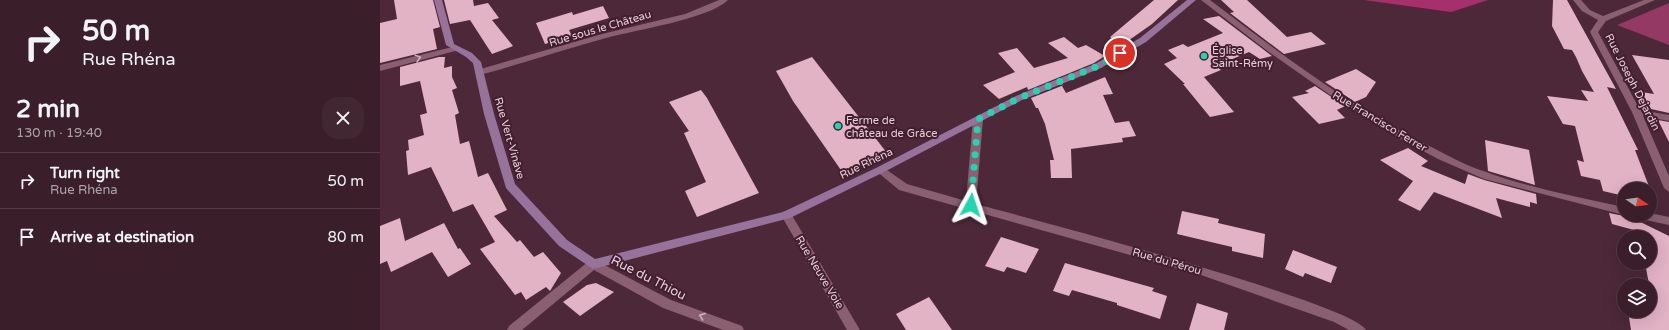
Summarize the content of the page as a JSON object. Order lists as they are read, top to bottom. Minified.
{"streets":{"street":["Rue sous le Château","Rue Joseph Dejardin","Rue Francisco Ferrer","Rue Vert-Vinâve","Rue Rhéna","Rue du Pérou","Rue Neuve Voie","Rue du Thiou"]},"crossings":[["Rue sous le Château","Rue Vert-Vinâve"],["Rue Vert-Vinâve","Rue Rhéna"],["Rue Vert-Vinâve","Rue du Thiou"],["Rue Rhéna","Rue du Pérou"],["Rue Rhéna","Rue Neuve Voie"],["Rue Rhéna","Rue du Thiou"]],"one_way":["Rue du Thiou"],"places":["Église Saint-Rémy","Ferme de château de Grâce"],"north":"right","page":{"turn":["50 m","Rue Rhéna"],"heading":["2 min","130 m · 19:40"],"list":[{"name":"Turn right","note":"Rue Rhéna","value":"50 m"},{"name":"Arrive at destination","value":"80 m"}]}}
